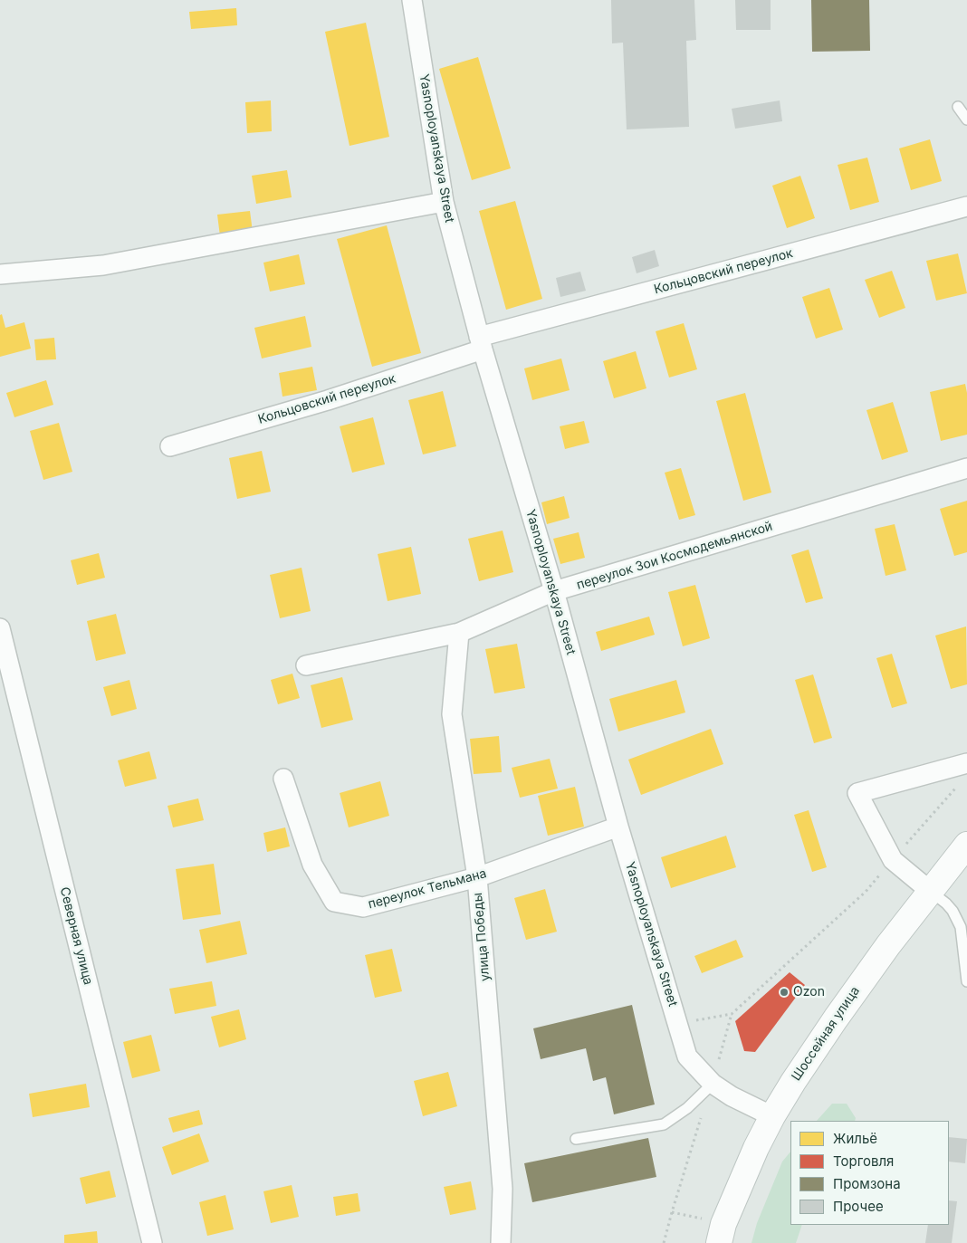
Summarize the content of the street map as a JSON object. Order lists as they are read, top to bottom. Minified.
{"streets":{"main road":["Шоссейная улица"],"street":["Yasnoployanskaya Street","Кольцовский переулок","переулок Зои Космодемьянской","переулок Тельмана","Северная улица","улица Победы"]},"crossings":[["Yasnoployanskaya Street","Кольцовский переулок"],["Yasnoployanskaya Street","переулок Зои Космодемьянской"],["Yasnoployanskaya Street","переулок Тельмана"],["Yasnoployanskaya Street","Шоссейная улица"],["переулок Зои Космодемьянской","улица Победы"],["переулок Тельмана","улица Победы"]],"places":["Ozon"],"legend":["Жильё","Торговля","Промзона","Прочее"]}
